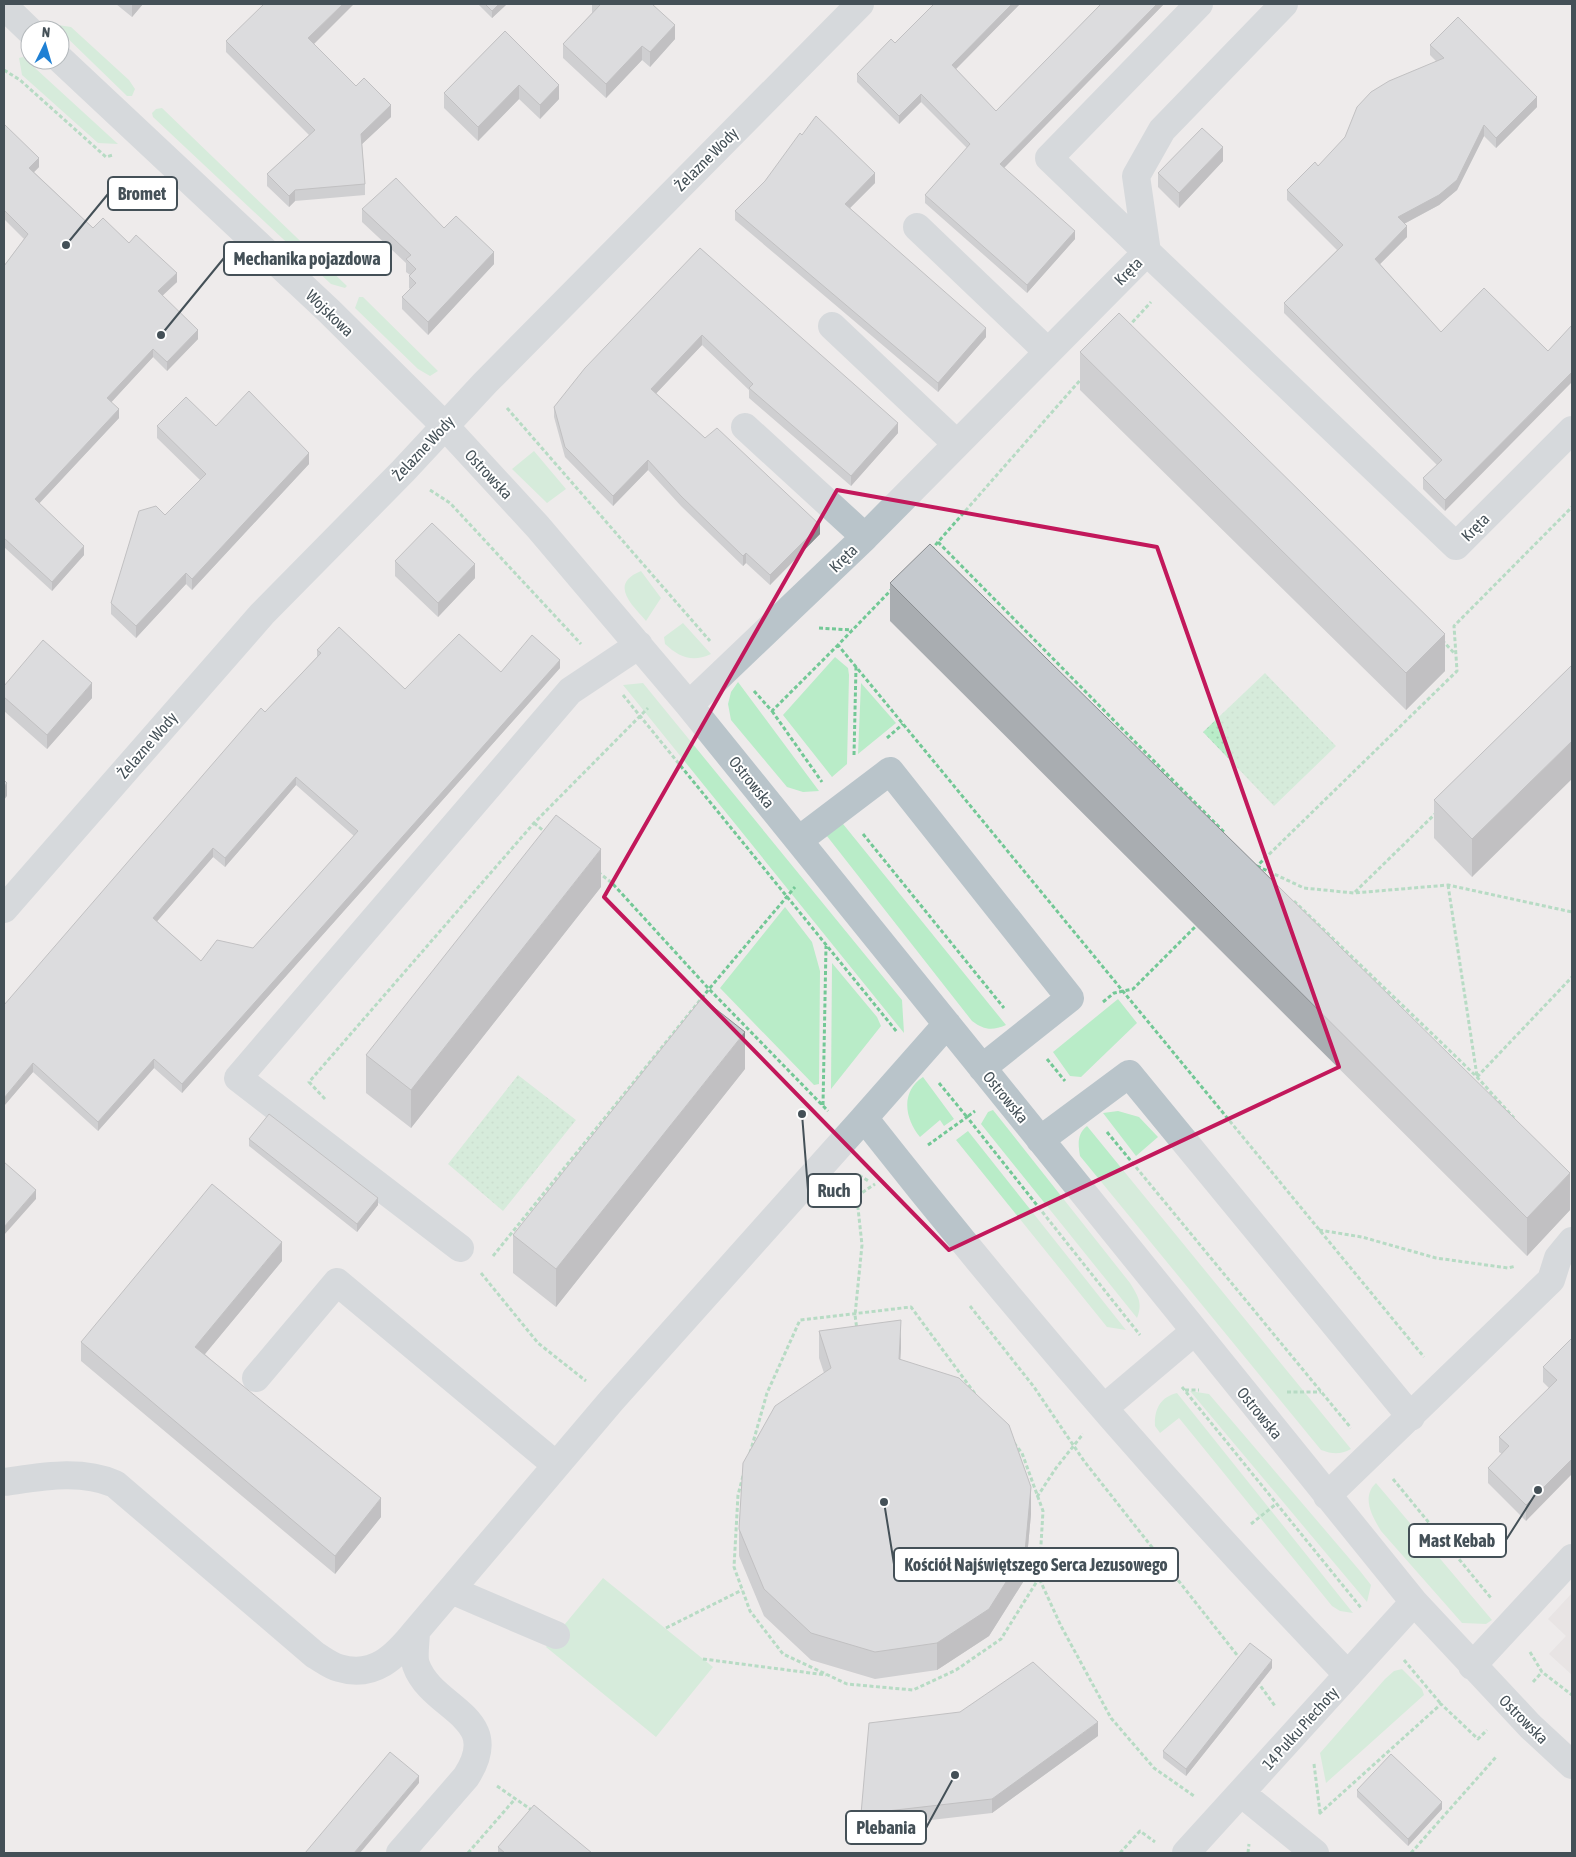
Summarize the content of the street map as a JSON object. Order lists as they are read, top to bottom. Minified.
{"streets":{"street":["Żelazne Wody","Kręta","Wojskowa","Ostrowska","14 Pułku Piechoty"]},"crossings":[["Żelazne Wody","Wojskowa"],["Żelazne Wody","Ostrowska"],["Kręta","Ostrowska"],["Wojskowa","Ostrowska"],["Ostrowska","14 Pułku Piechoty"]],"places":["Bromet","Mechanika pojazdowa","Ruch","Mast Kebab","Kościół Najświętszego Serca Jezusowego","Plebania"],"north":"top"}
